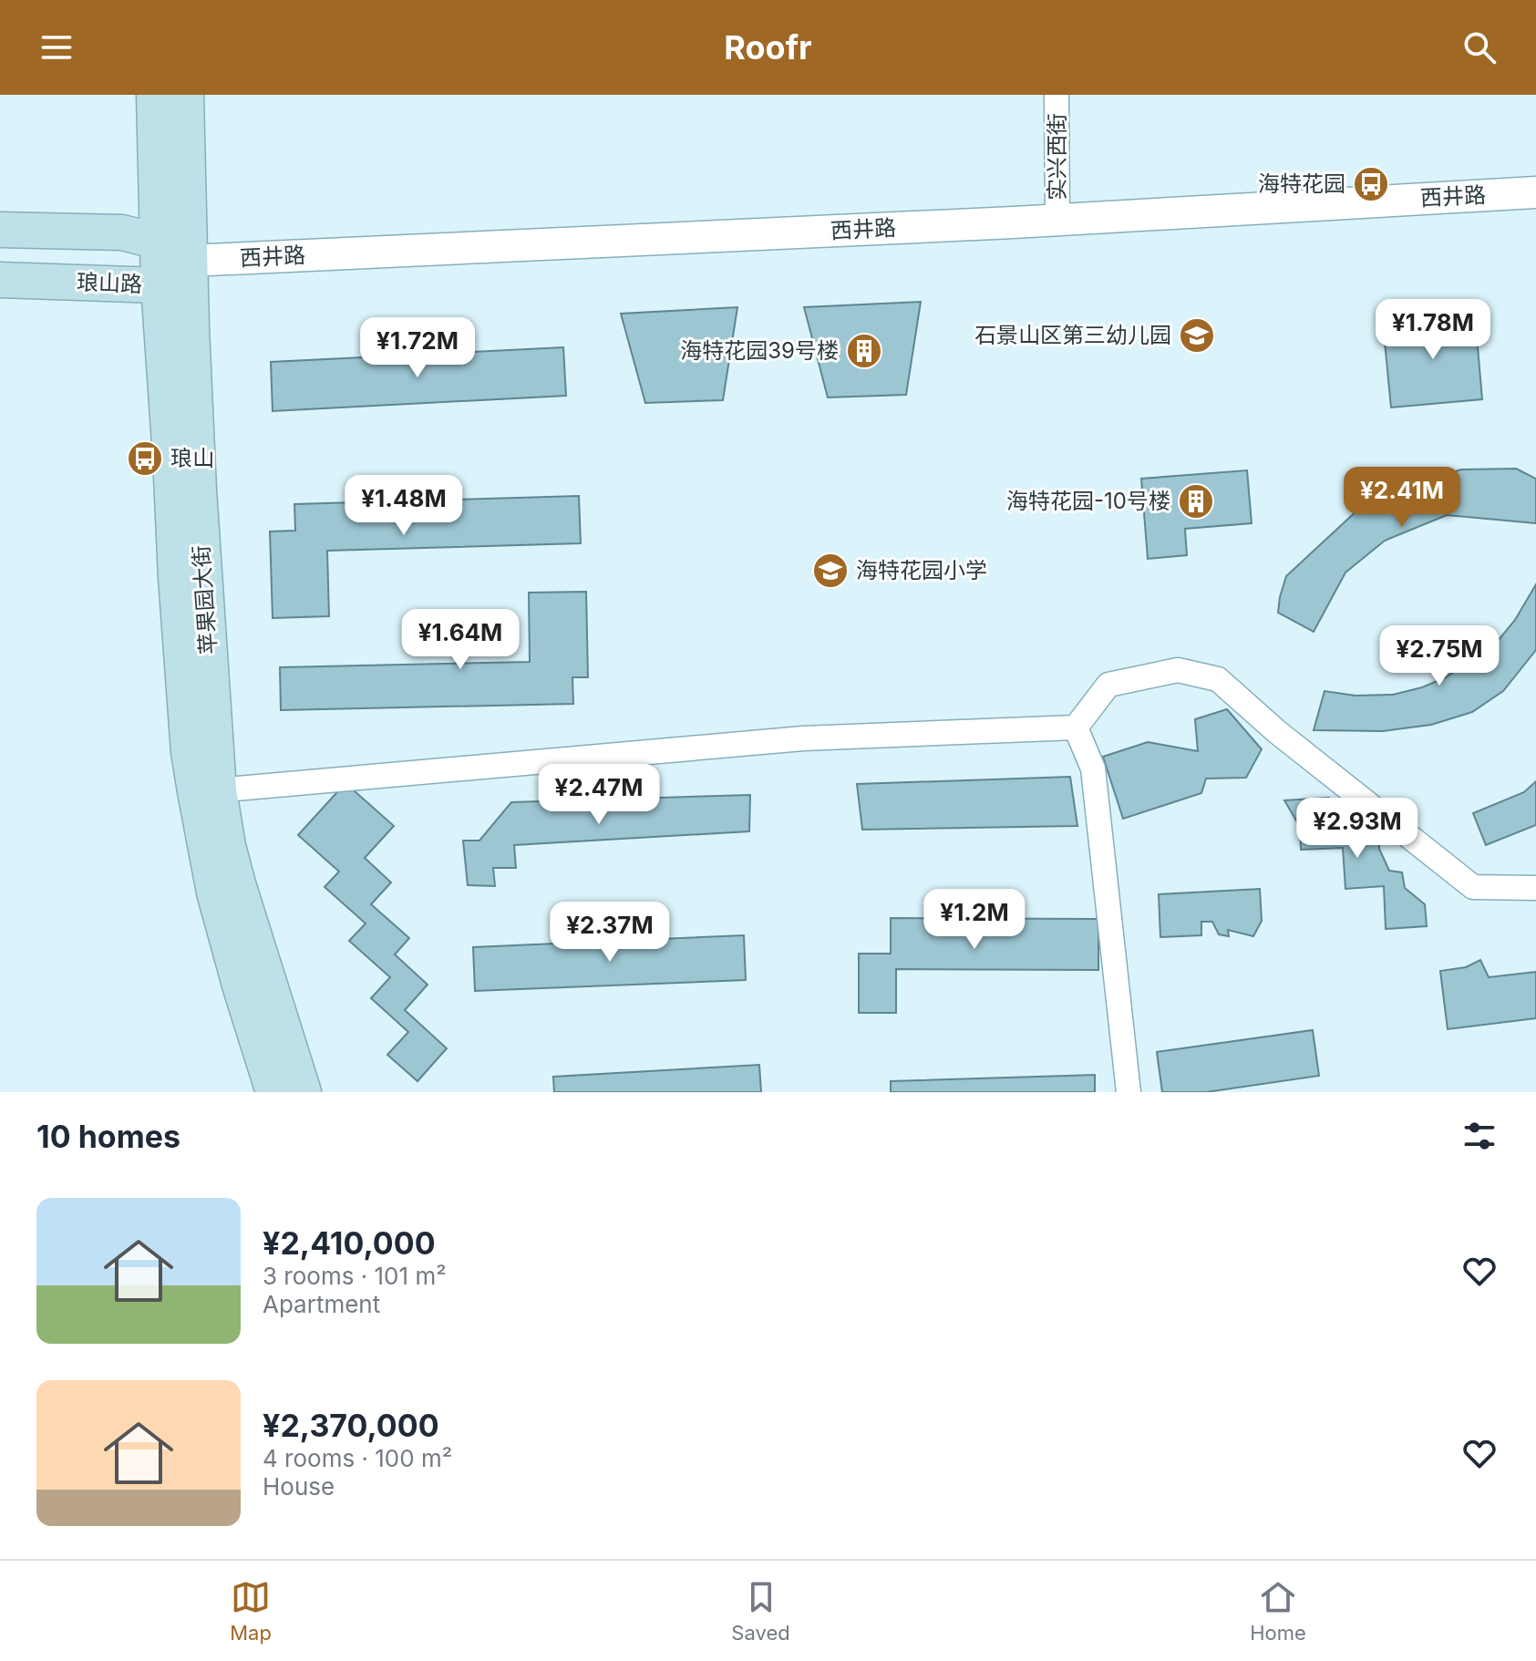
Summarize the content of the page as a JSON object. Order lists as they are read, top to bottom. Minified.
{"streets":{"main road":["琅山路","苹果园大街"],"street":["实兴西街","西井路"]},"crossings":[["实兴西街","西井路"],["西井路","琅山路"],["西井路","苹果园大街"],["琅山路","苹果园大街"]],"places":{"bus stop":["海特花园","琅山"],"school or university":["石景山区第三幼儿园","海特花园小学"],"building":["海特花园39号楼","海特花园-10号楼"]},"page":{"header":"Roofr","price":["¥1.78M","¥1.72M","¥2.41M","¥1.48M","¥1.64M","¥2.75M","¥2.47M","¥2.93M","¥1.2M","¥2.37M"],"heading":"10 homes","list":[{"name":"¥2,410,000","note":"3 rooms · 101 m² · Apartment"},{"name":"¥2,370,000","note":"4 rooms · 100 m² · House"}],"tabs":["Map","Saved","Home"]}}
